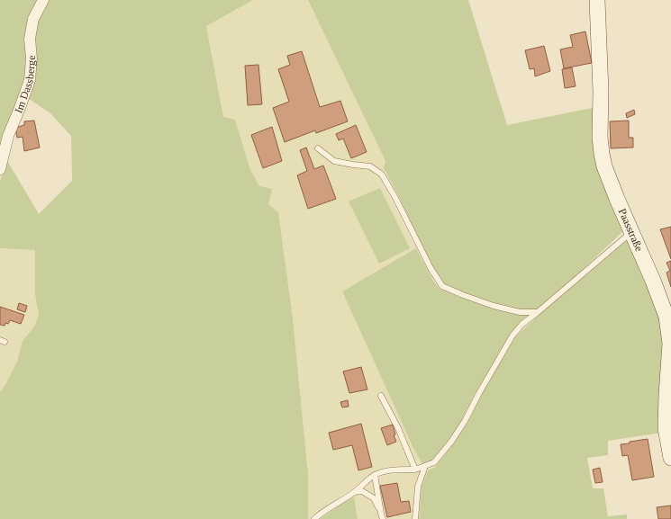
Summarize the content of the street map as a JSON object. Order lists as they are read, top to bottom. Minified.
{"streets":{"street":["Im Dassberge","Paasstraße"]}}
